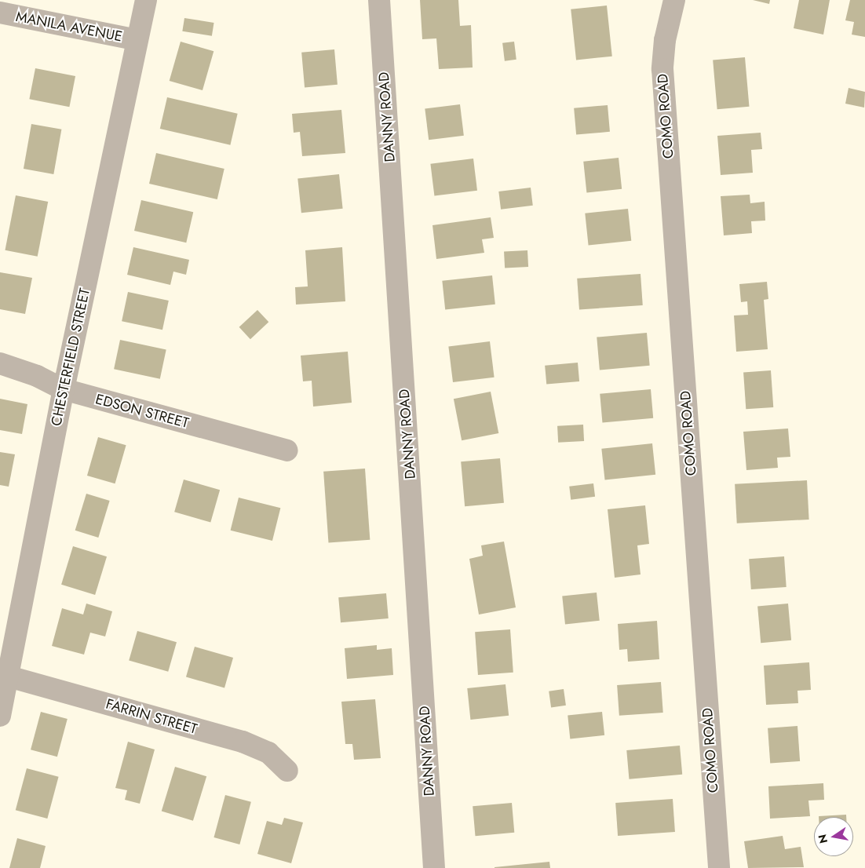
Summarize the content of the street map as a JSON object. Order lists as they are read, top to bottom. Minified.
{"streets":{"street":["MANILA AVENUE","COMO ROAD","DANNY ROAD","CHESTERFIELD STREET","EDSON STREET","FARRIN STREET"]},"crossings":[["MANILA AVENUE","CHESTERFIELD STREET"],["CHESTERFIELD STREET","EDSON STREET"],["CHESTERFIELD STREET","FARRIN STREET"]],"north":"left"}
